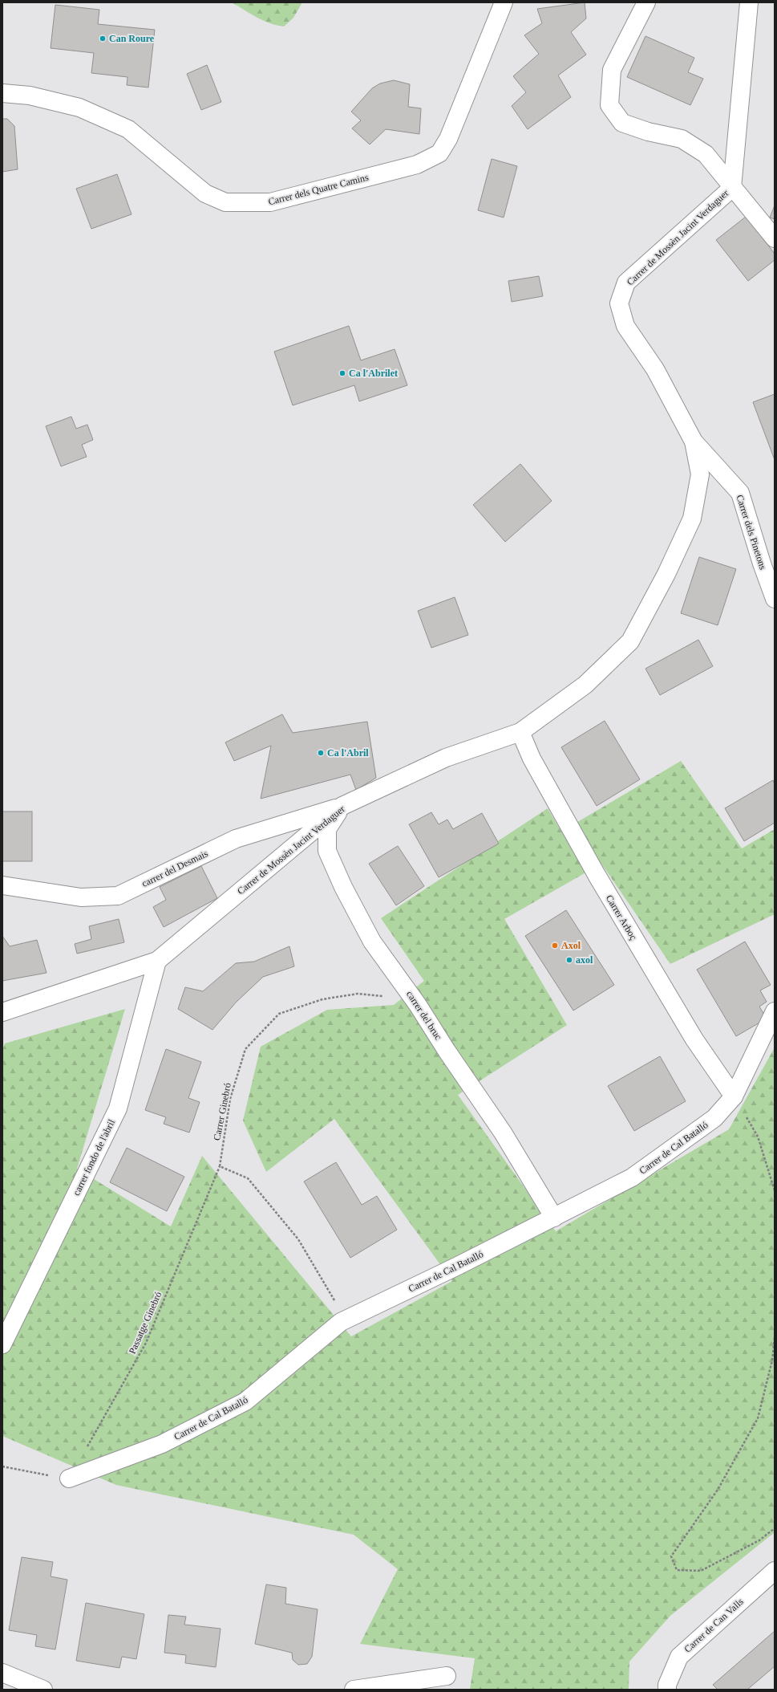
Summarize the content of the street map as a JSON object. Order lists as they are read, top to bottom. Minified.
{"streets":{"street":["Carrer dels Quatre Camins","Carrer de Mossèn Jacint Verdaguer","Carrer dels Pinetons","carrer del Desmais","Carrer Arboç","carrer del bruc","Carrer de Cal Batalló","carrer fondo de l'abril","Carrer de Can Valls"],"path":["Carrer Ginebró","Passatge Ginebró"]},"crossings":[["Carrer de Mossèn Jacint Verdaguer","Carrer dels Pinetons"],["Carrer de Mossèn Jacint Verdaguer","carrer del Desmais"],["Carrer de Mossèn Jacint Verdaguer","Carrer Arboç"],["Carrer de Mossèn Jacint Verdaguer","carrer del bruc"],["Carrer de Mossèn Jacint Verdaguer","carrer fondo de l'abril"],["carrer del Desmais","carrer del bruc"],["Carrer Arboç","Carrer de Cal Batalló"],["carrer del bruc","Carrer Ginebró"],["carrer del bruc","Carrer de Cal Batalló"],["Carrer Ginebró","Passatge Ginebró"],["Carrer de Cal Batalló","Passatge Ginebró"]],"places":["Can Roure","Ca l'Abrilet","Ca l'Abril","Axol","axol"]}
